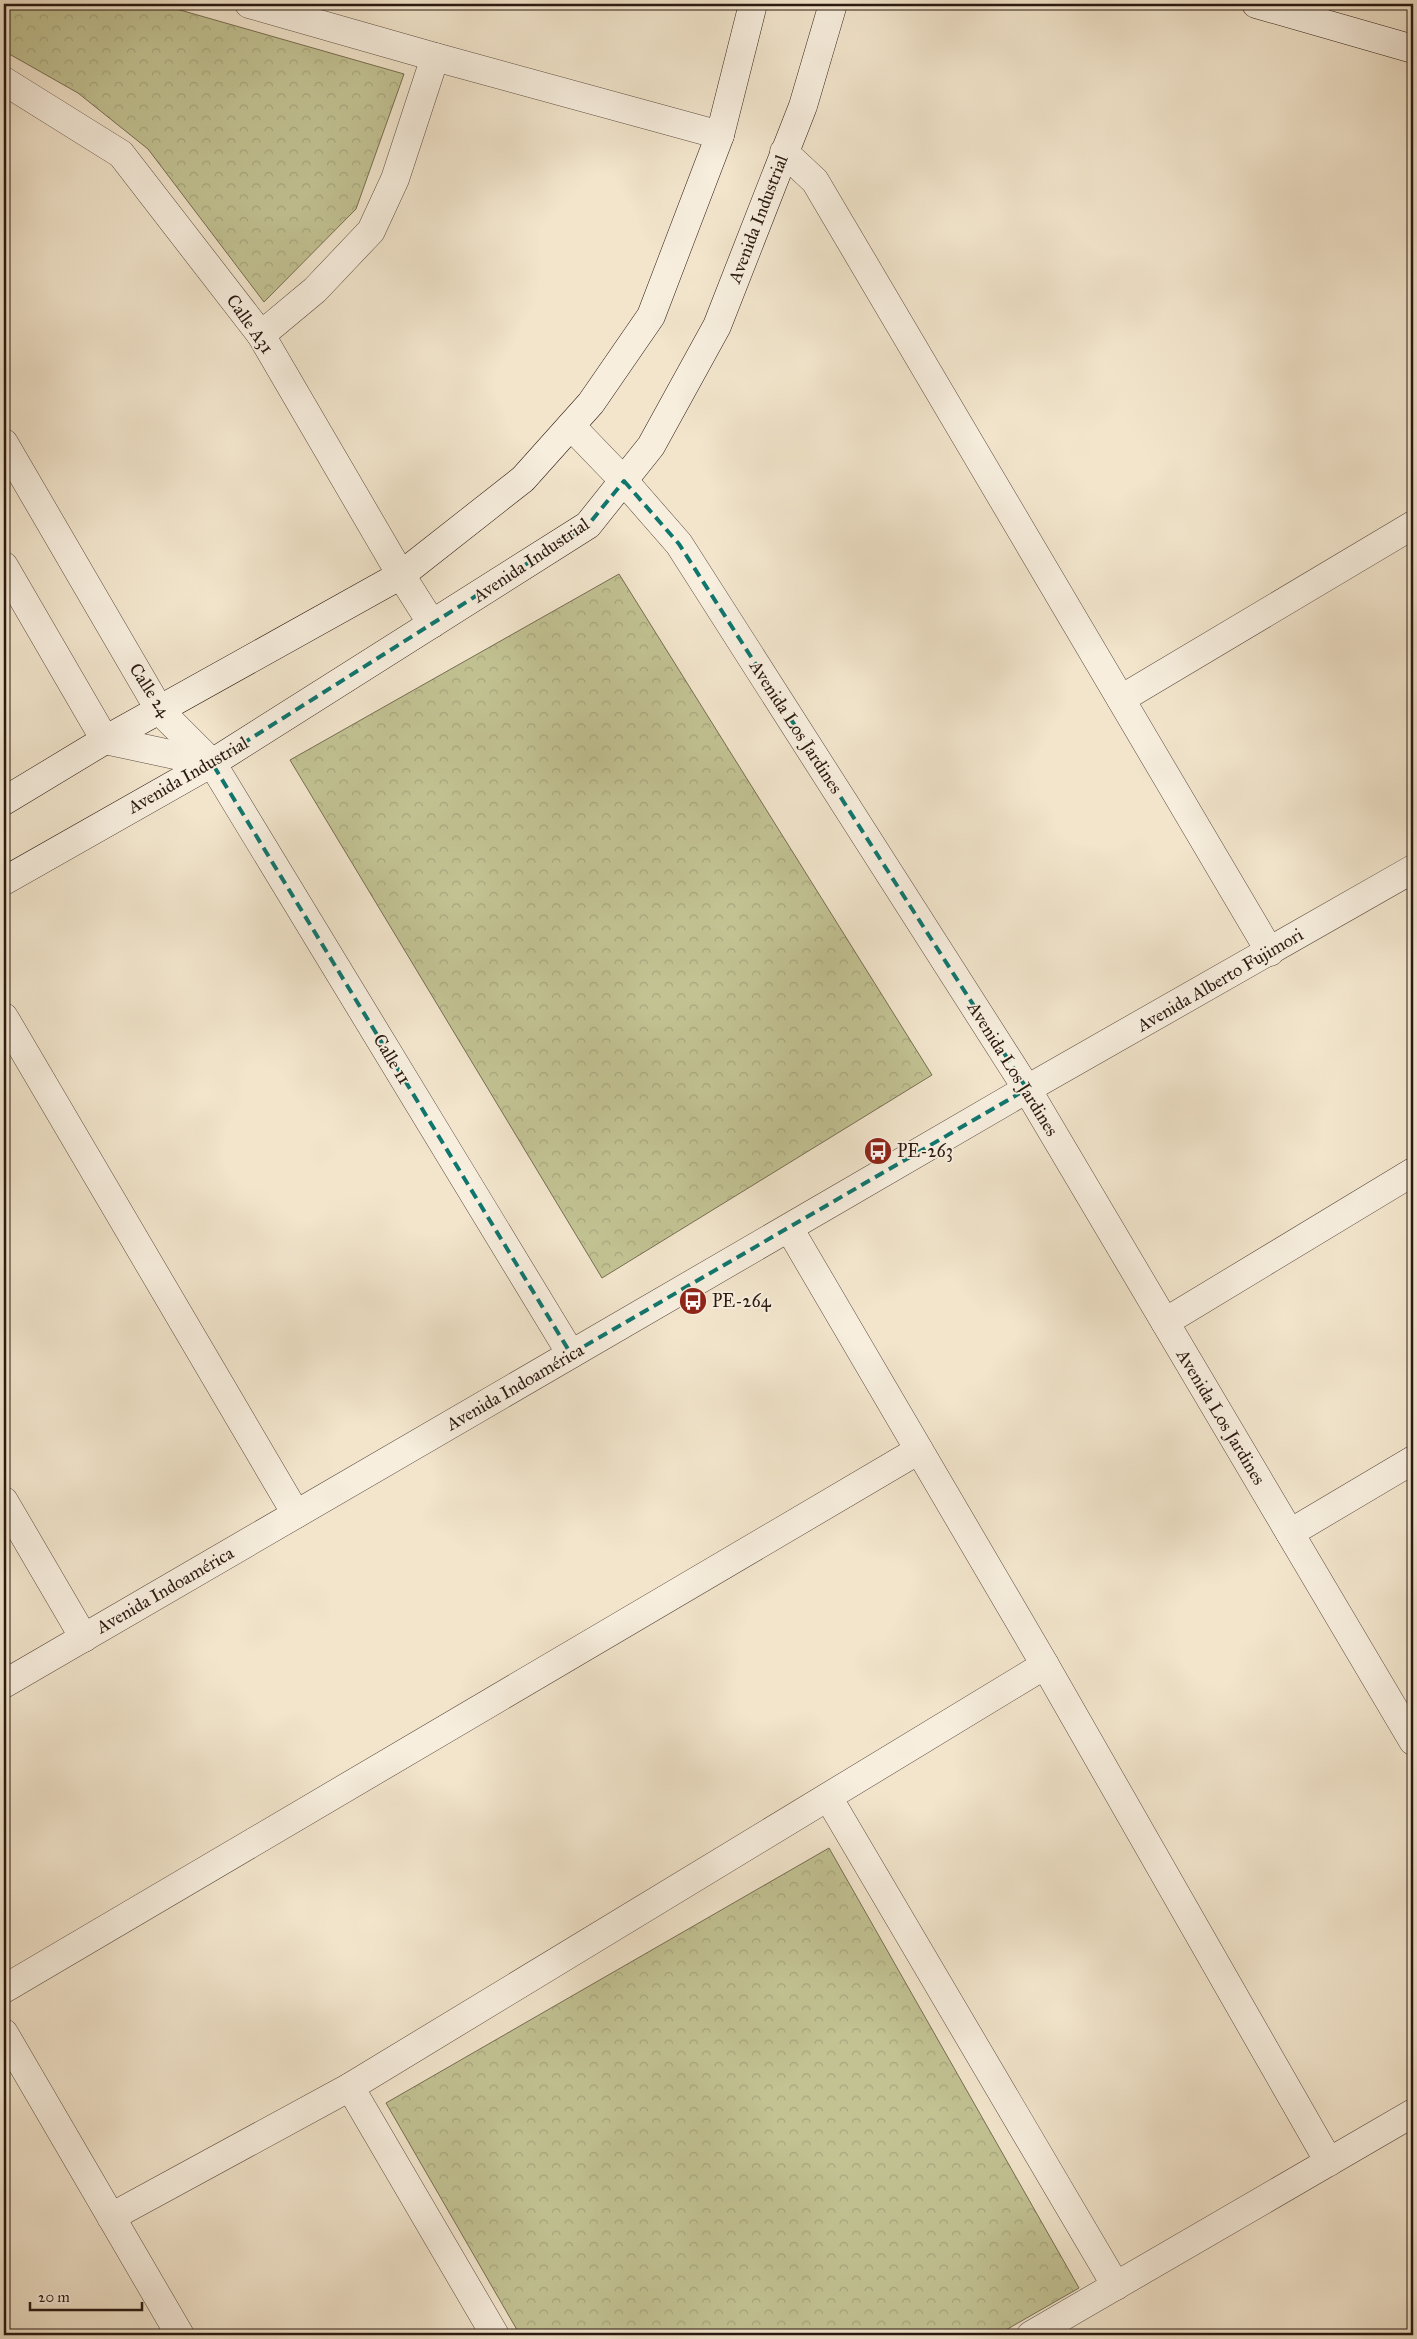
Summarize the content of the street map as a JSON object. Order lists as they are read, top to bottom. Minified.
{"streets":{"street":["Avenida Industrial","Calle A31","Calle 24","Avenida Los Jardines","Avenida Alberto Fujimori","Calle 11","Avenida Indoamérica"]},"crossings":[["Avenida Industrial","Calle A31"],["Avenida Industrial","Calle 24"],["Avenida Industrial","Avenida Los Jardines"],["Avenida Industrial","Calle 11"],["Calle 24","Calle 11"],["Avenida Los Jardines","Avenida Alberto Fujimori"],["Avenida Los Jardines","Avenida Indoamérica"],["Avenida Alberto Fujimori","Avenida Indoamérica"],["Calle 11","Avenida Indoamérica"]],"places":{"bus stop":["PE-263","PE-264"]},"scale_bar":"20 m"}
